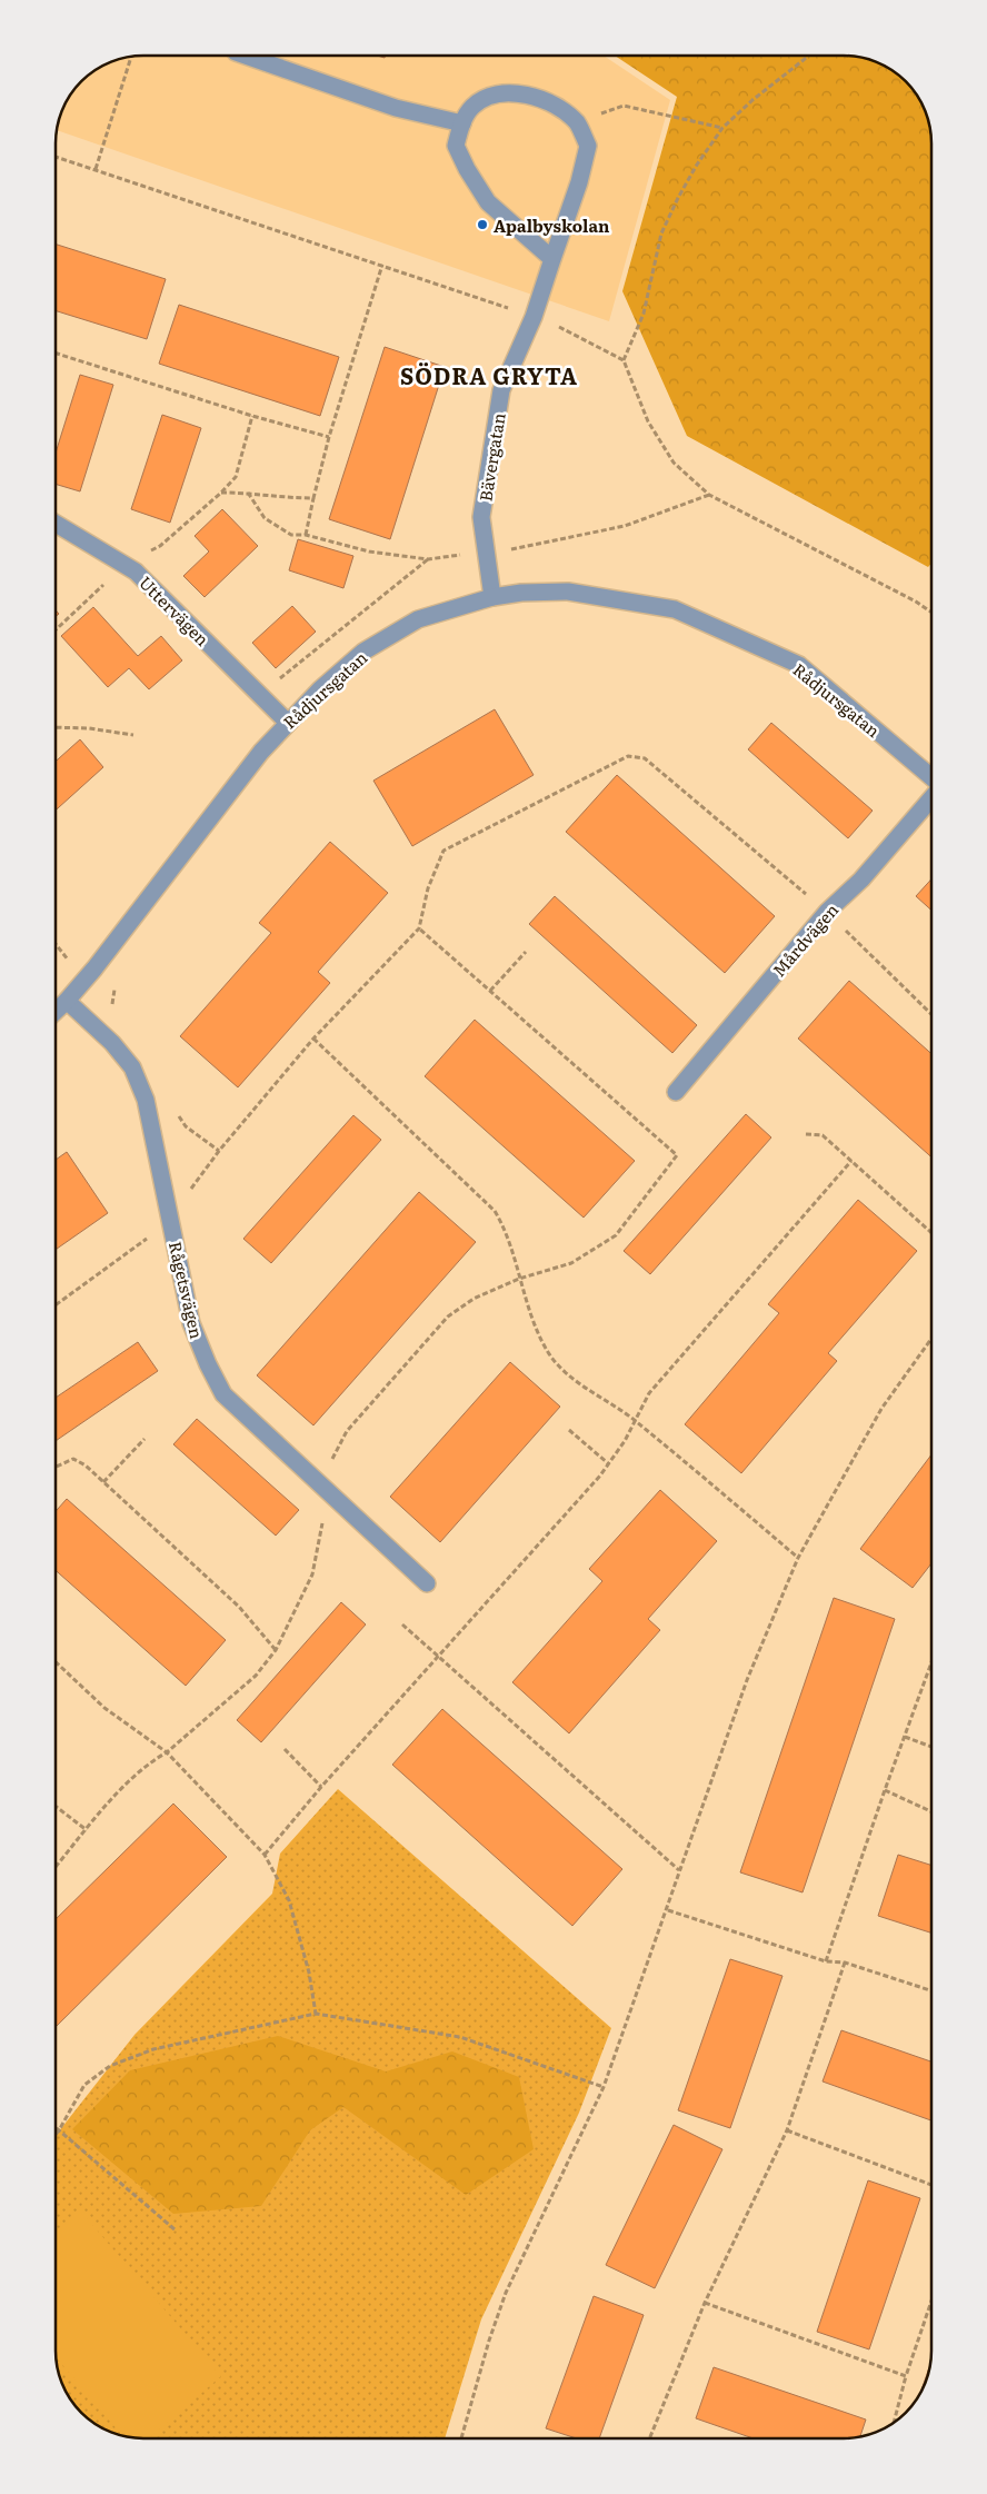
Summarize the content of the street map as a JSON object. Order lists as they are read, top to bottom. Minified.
{"streets":{"street":["Bävergatan","Uttervägen","Rådjursgatan","Mårdvägen","Rågetsvägen"]},"crossings":[["Bävergatan","Rådjursgatan"],["Uttervägen","Rådjursgatan"],["Rådjursgatan","Rågetsvägen"]],"districts":["SÖDRA GRYTA"],"places":["Apalbyskolan"]}
